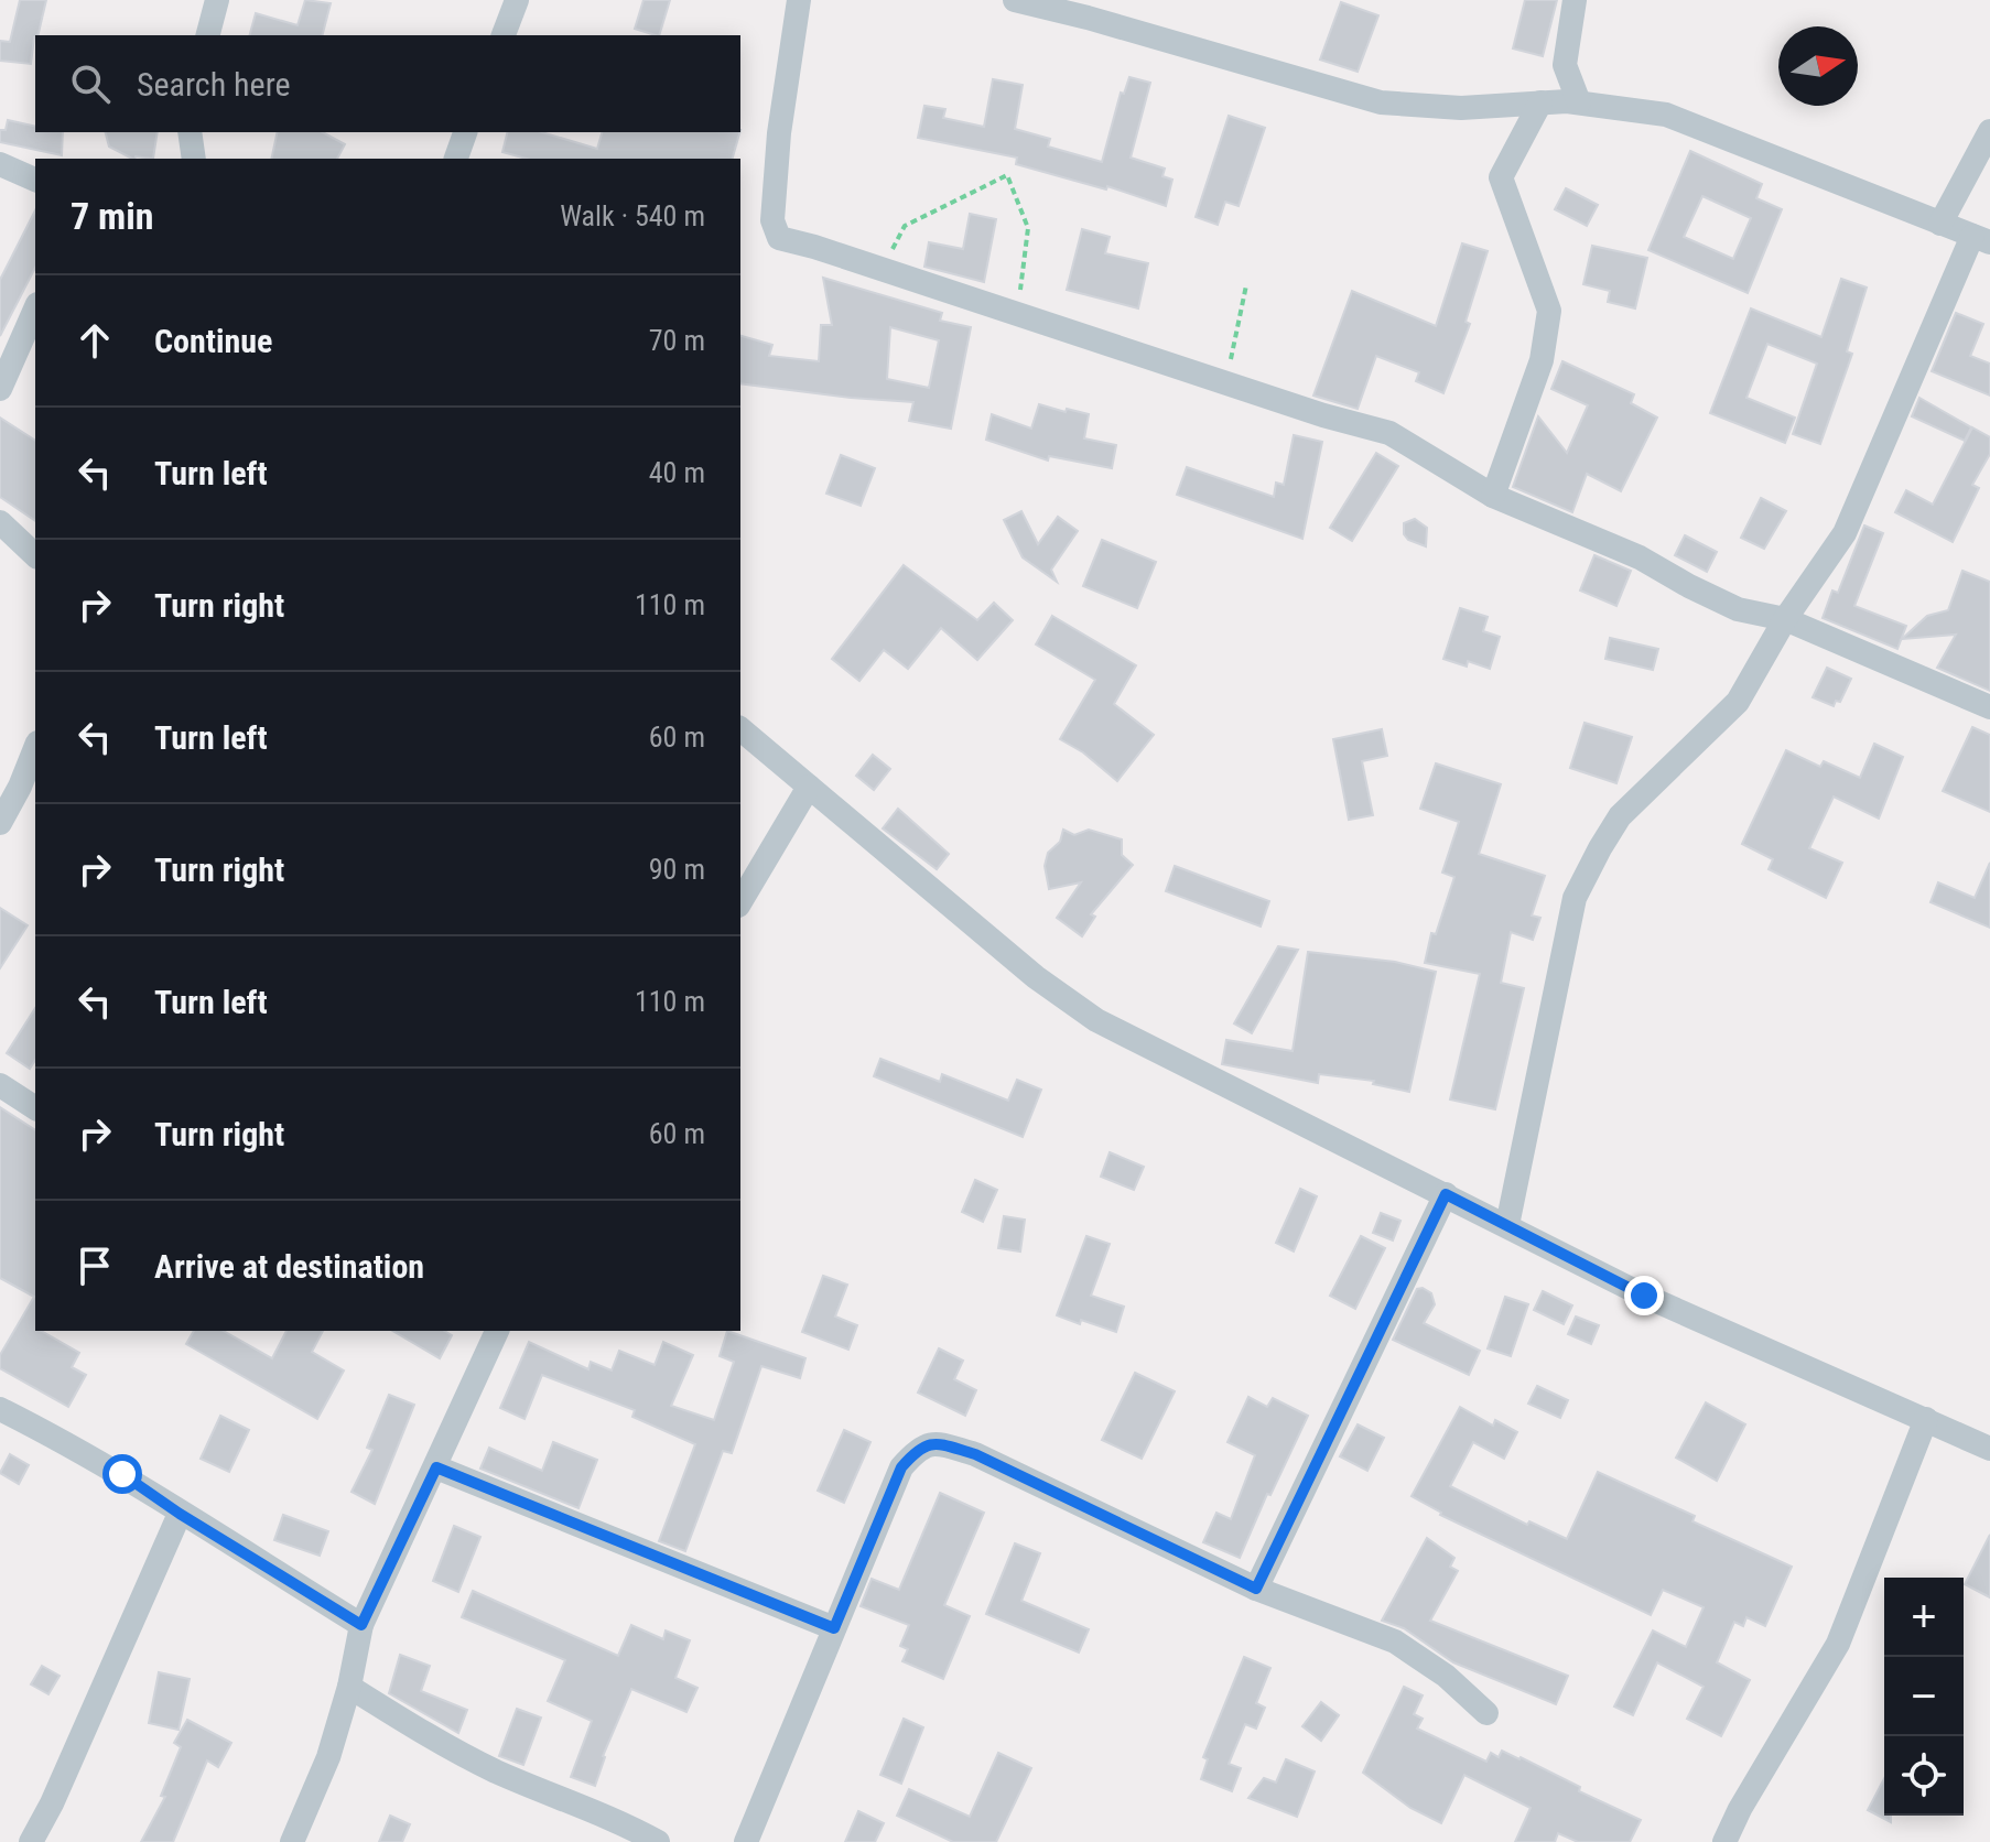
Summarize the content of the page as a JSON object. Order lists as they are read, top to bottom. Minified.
{"north":"right","page":{"search":"Search here","heading":["7 min","Walk · 540 m"],"list":[["Continue","70 m"],["Turn left","40 m"],["Turn right","110 m"],["Turn left","60 m"],["Turn right","90 m"],["Turn left","110 m"],["Turn right","60 m"],"Arrive at destination"],"map_buttons":["+","−"]}}
